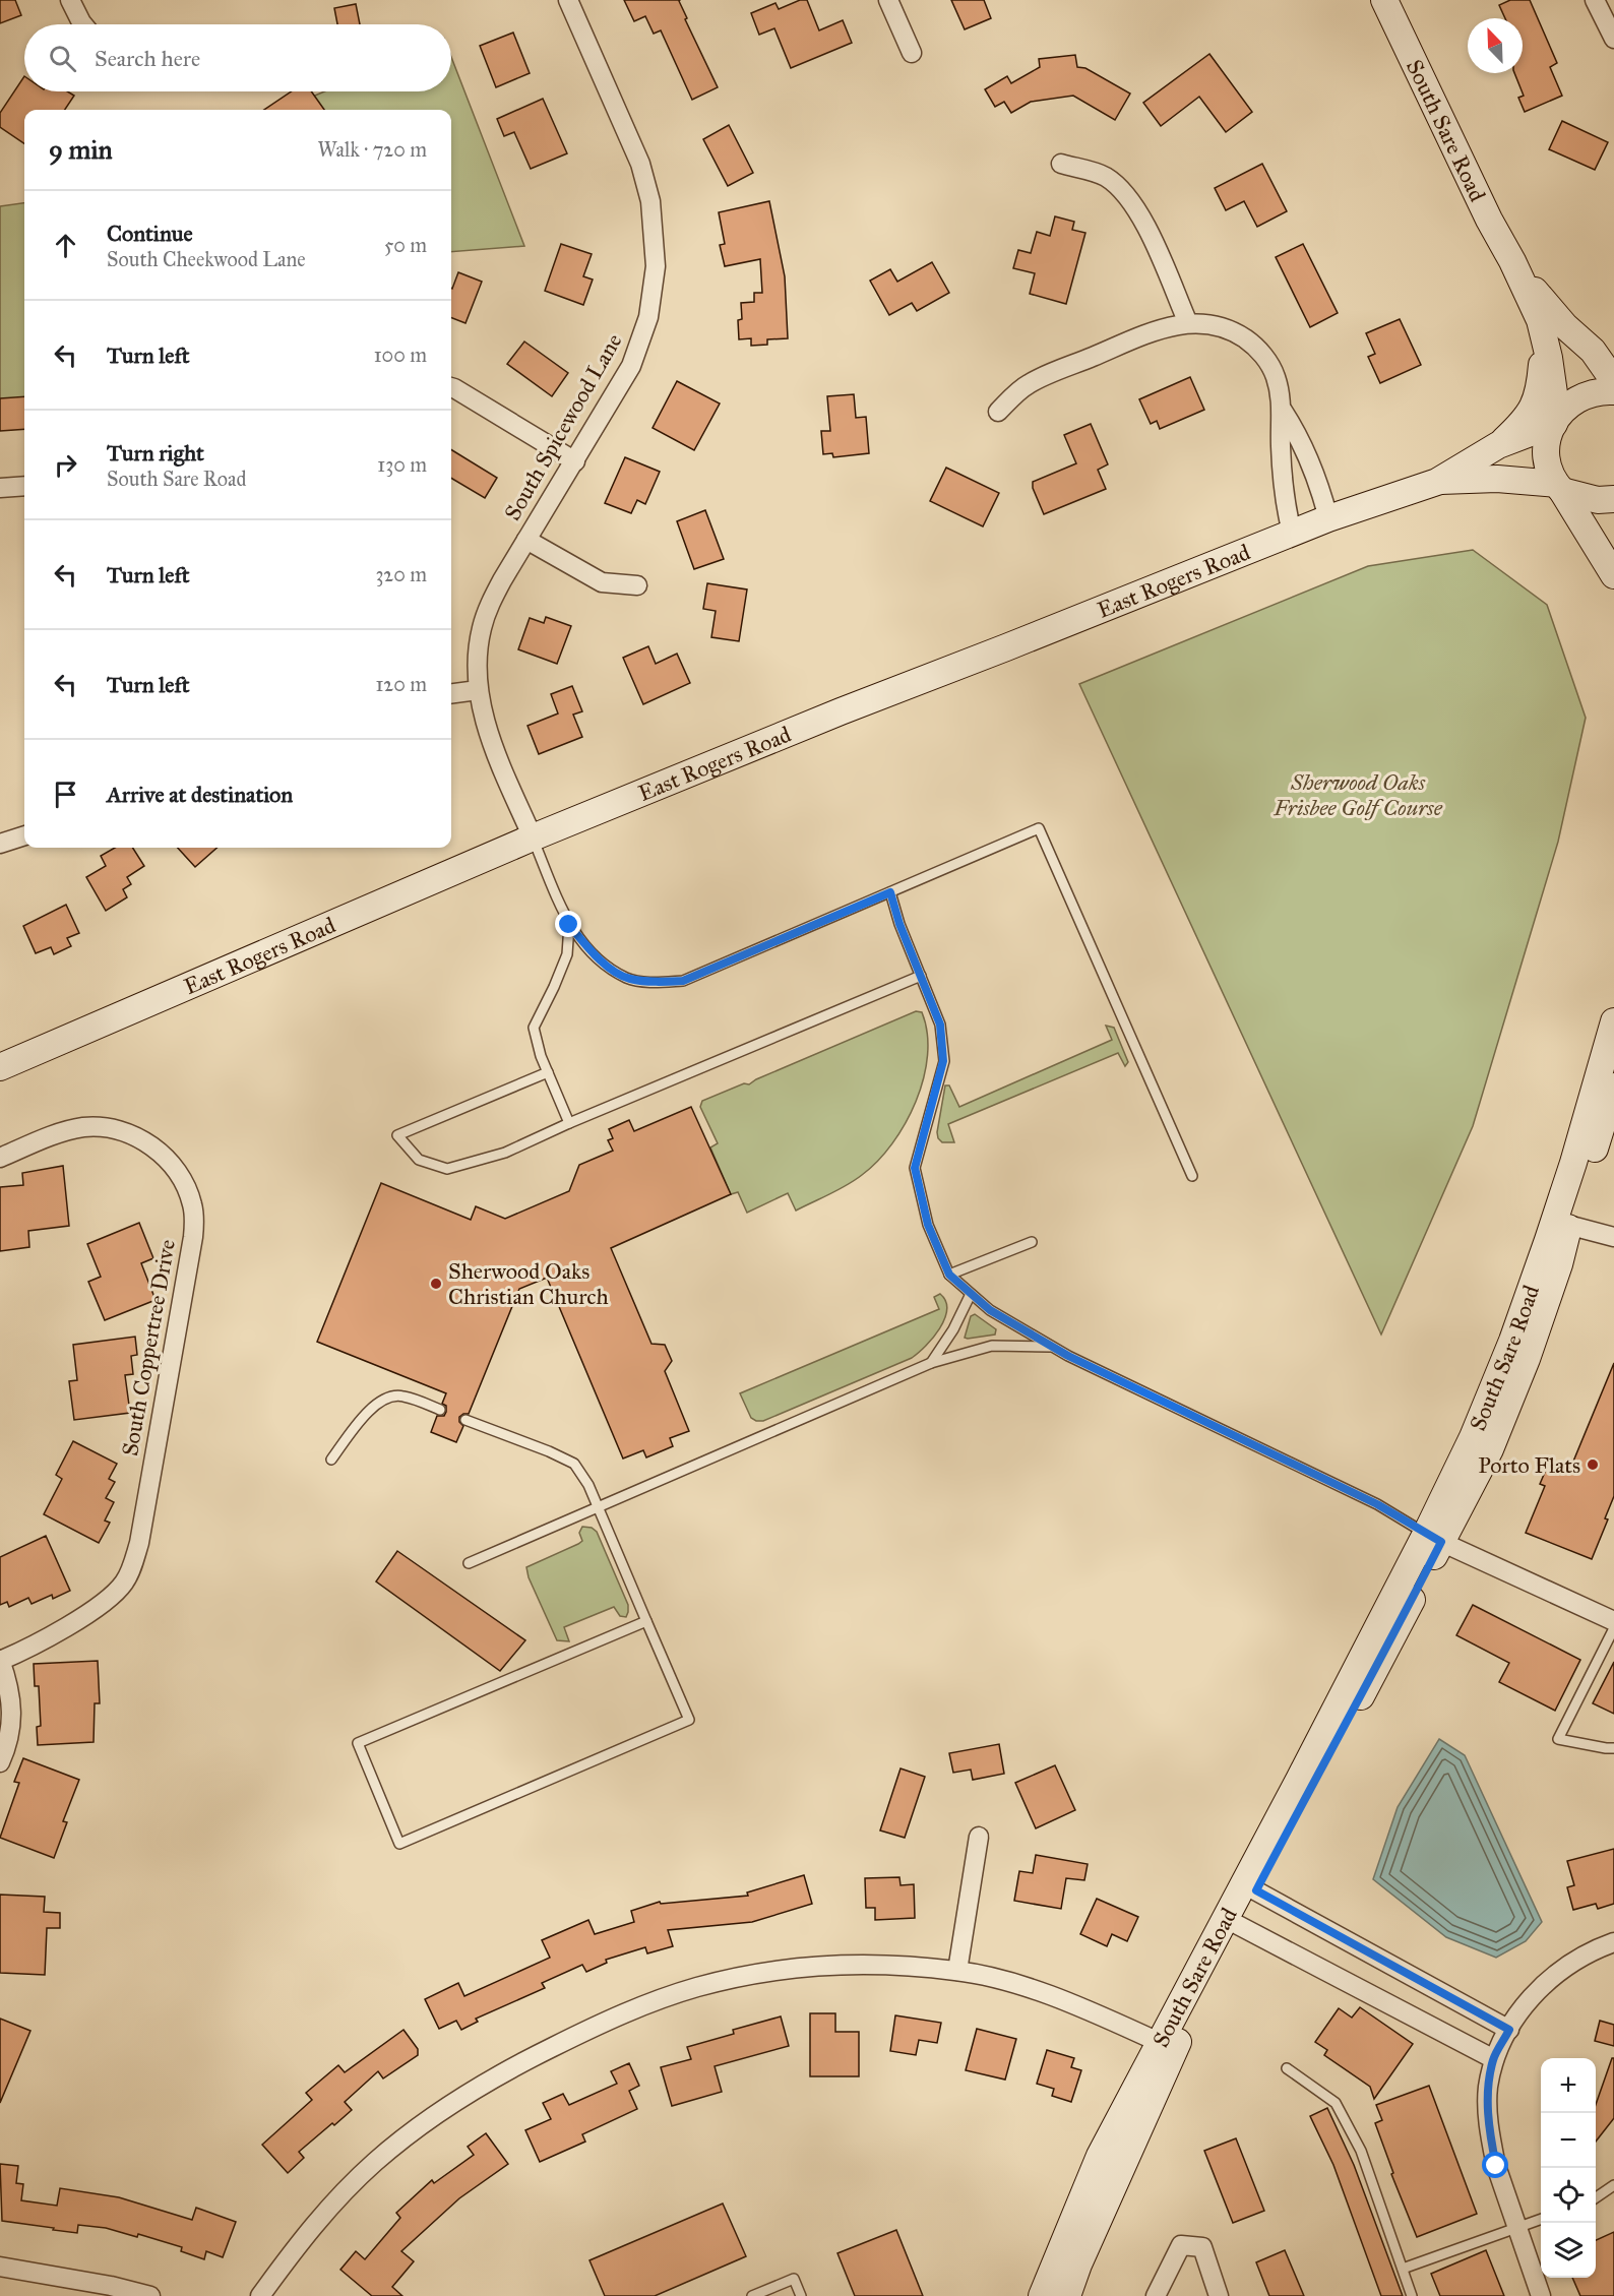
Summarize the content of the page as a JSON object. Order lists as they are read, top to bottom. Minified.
{"streets":{"main road":["South Sare Road","East Rogers Road"],"street":["South Spicewood Lane","South Coppertree Drive"]},"crossings":[["South Sare Road","East Rogers Road"],["South Spicewood Lane","East Rogers Road"]],"parks":["Sherwood Oaks Frisbee Golf Course"],"places":["Sherwood Oaks Christian Church","Porto Flats"],"north":"top left","page":{"search":"Search here","heading":["9 min","Walk · 720 m"],"list":[["Continue","South Cheekwood Lane","50 m"],["Turn left","100 m"],["Turn right","South Sare Road","130 m"],["Turn left","320 m"],["Turn left","120 m"],"Arrive at destination"],"map_buttons":["+","−"]}}
